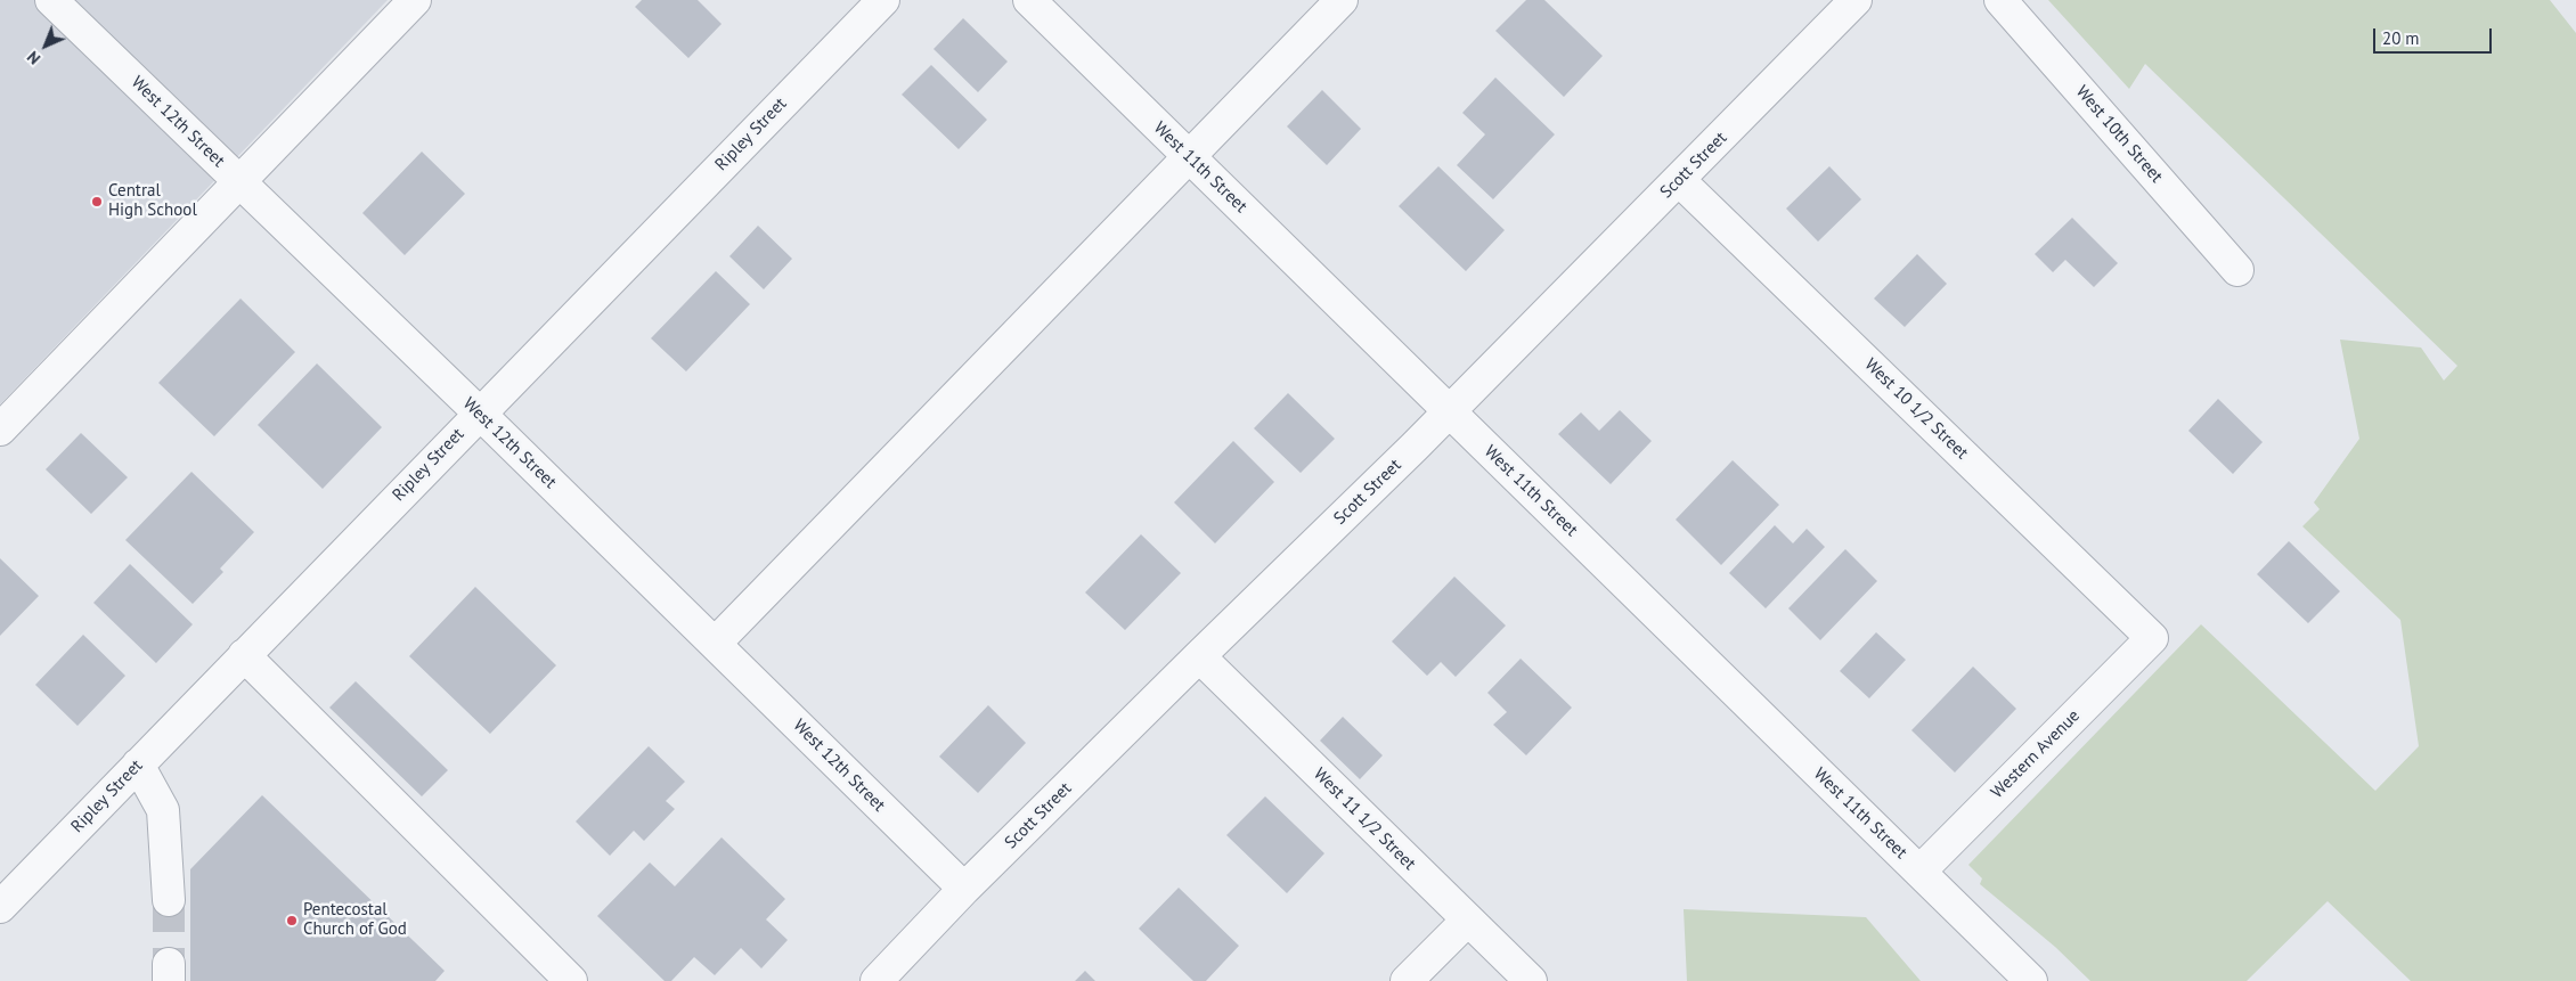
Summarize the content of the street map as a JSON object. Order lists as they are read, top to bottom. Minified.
{"streets":{"street":["West 12th Street","Ripley Street","West 10th Street","Scott Street","West 11th Street","West 10 1/2 Street","Western Avenue","West 11 1/2 Street"]},"crossings":[["West 12th Street","Ripley Street"],["West 12th Street","Scott Street"],["Scott Street","West 11th Street"],["Scott Street","West 10 1/2 Street"],["Scott Street","West 11 1/2 Street"],["West 11th Street","Western Avenue"],["West 10 1/2 Street","Western Avenue"]],"places":["Central High School","Pentecostal Church of God"],"scale_bar":"20 m","north":"bottom left"}
